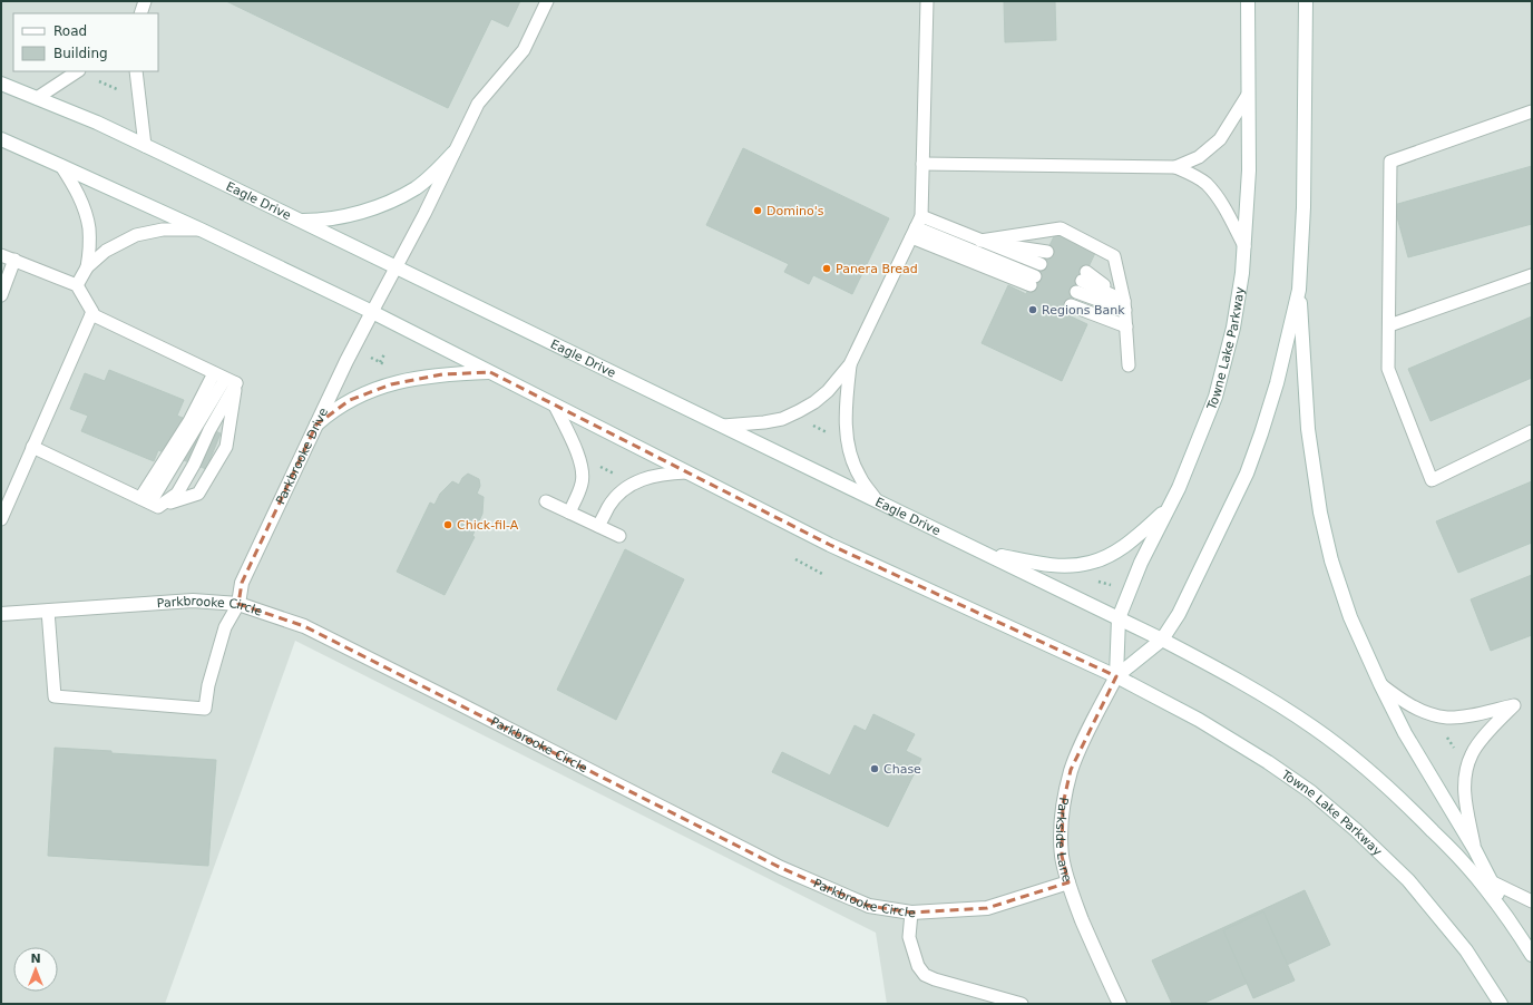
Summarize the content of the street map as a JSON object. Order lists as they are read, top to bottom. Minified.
{"streets":{"street":["Eagle Drive","Towne Lake Parkway","Parkbrooke Drive","Parkbrooke Circle","Parkside Lane"]},"crossings":[["Eagle Drive","Towne Lake Parkway"],["Towne Lake Parkway","Parkside Lane"],["Parkbrooke Drive","Parkbrooke Circle"],["Parkbrooke Circle","Parkside Lane"]],"places":["Domino's","Panera Bread","Regions Bank","Chick-fil-A","Chase"],"legend":["Road","Building"],"north":"top"}
